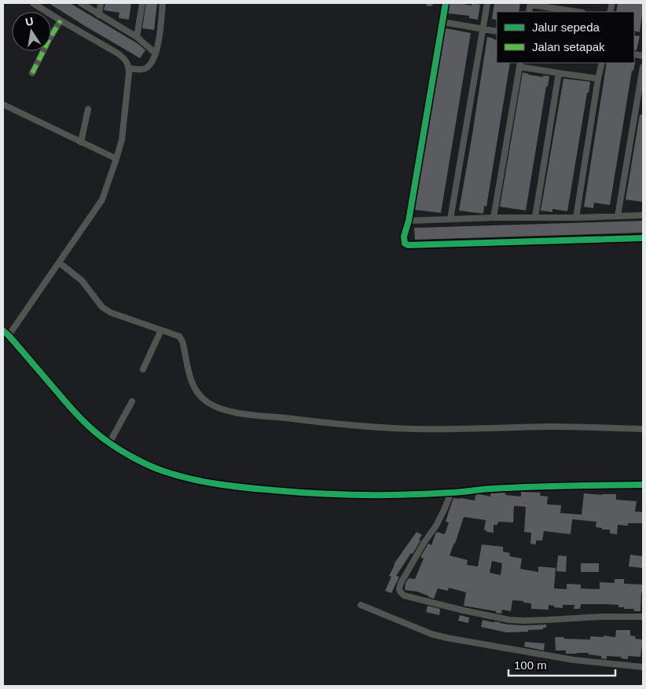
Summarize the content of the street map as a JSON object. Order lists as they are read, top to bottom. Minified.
{"legend":["Jalur sepeda","Jalan setapak"],"scale_bar":"100 m","north":"top"}
